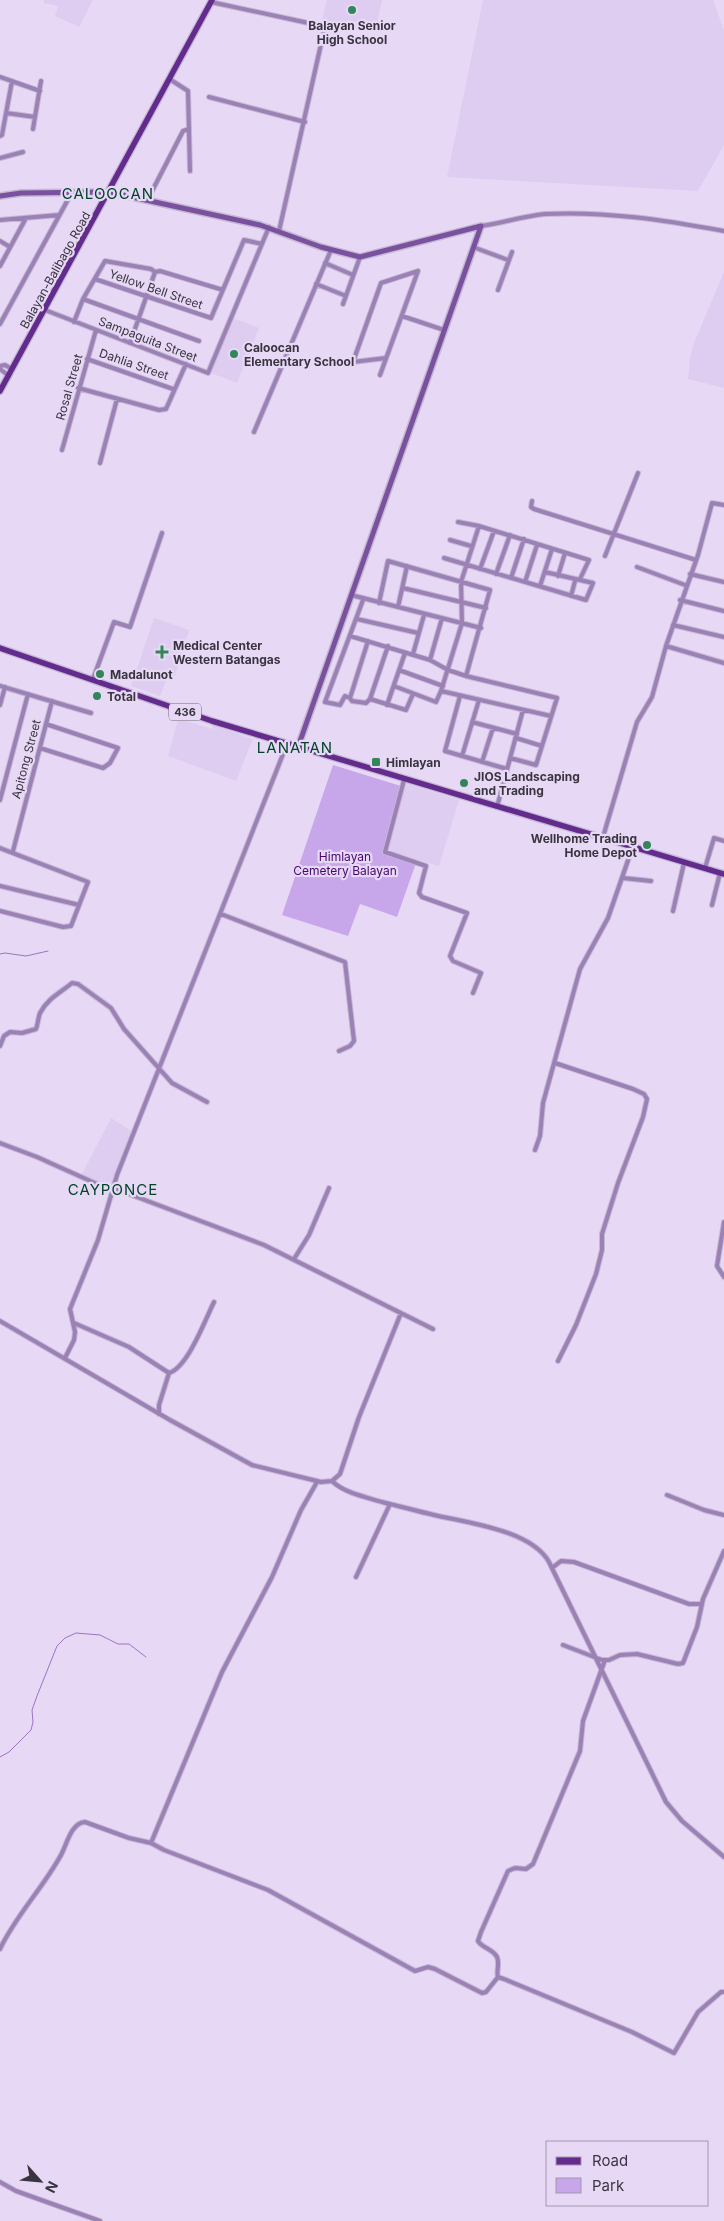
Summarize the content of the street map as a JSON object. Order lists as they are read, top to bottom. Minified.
{"streets":{"main road":["Balayan-Balibago Road","436"],"street":["Yellow Bell Street","Sampaguita Street","Dahlia Street","Rosal Street","Apitong Street"]},"crossings":[["Balayan-Balibago Road","Sampaguita Street"],["Sampaguita Street","Rosal Street"],["Dahlia Street","Rosal Street"]],"districts":["CALOOCAN","LANATAN","CAYPONCE"],"parks":["Himlayan Cemetery Balayan"],"places":{"other":["Balayan Senior High School","Caloocan Elementary School","Madalunot","Total","JIOS Landscaping and Trading","Wellhome Trading Home Depot"],"health":["Medical Center Western Batangas"],"transit":["Himlayan"]},"legend":["Road","Park"],"north":"bottom right"}
